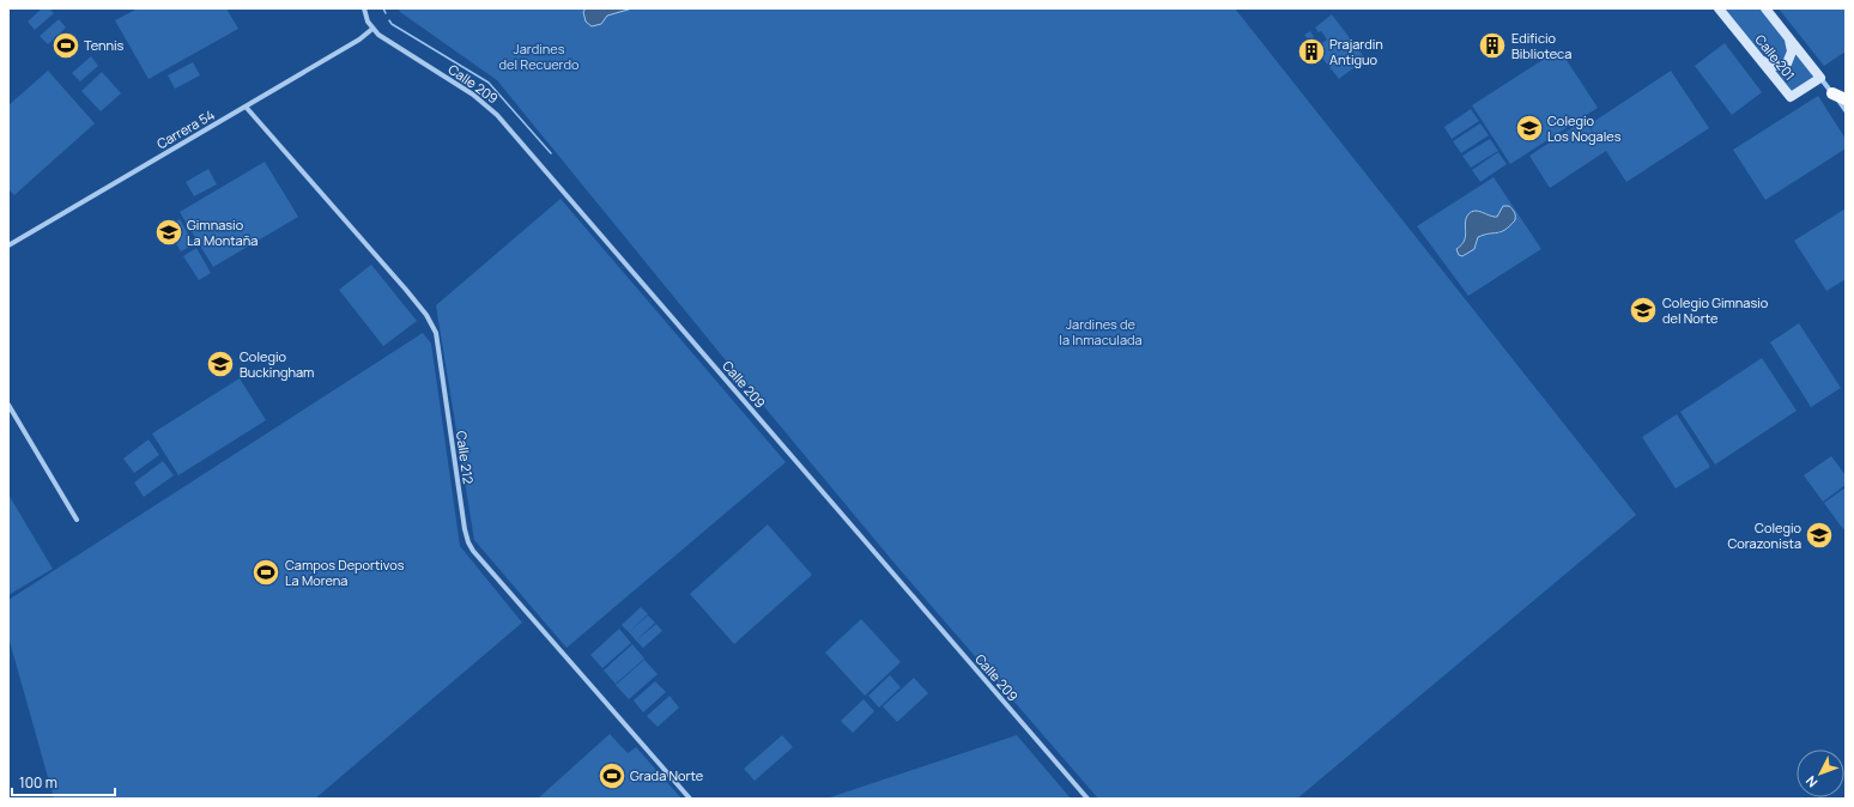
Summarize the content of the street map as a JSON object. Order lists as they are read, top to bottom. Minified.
{"streets":{"main road":["Calle 201"],"street":["Calle 209","Carrera 54","Calle 212"]},"crossings":[["Calle 209","Carrera 54"],["Carrera 54","Calle 212"]],"parks":["Jardines del Recuerdo","Jardines de la Inmaculada"],"places":{"sports":["Tennis","Campos Deportivos La Morena","Grada Norte"],"building":["Edificio Biblioteca","Prajardin Antiguo"],"school or university":["Colegio Los Nogales","Gimnasio La Montaña","Colegio Gimnasio del Norte","Colegio Buckingham","Colegio Corazonista"]},"scale_bar":"100 m","north":"bottom left"}
